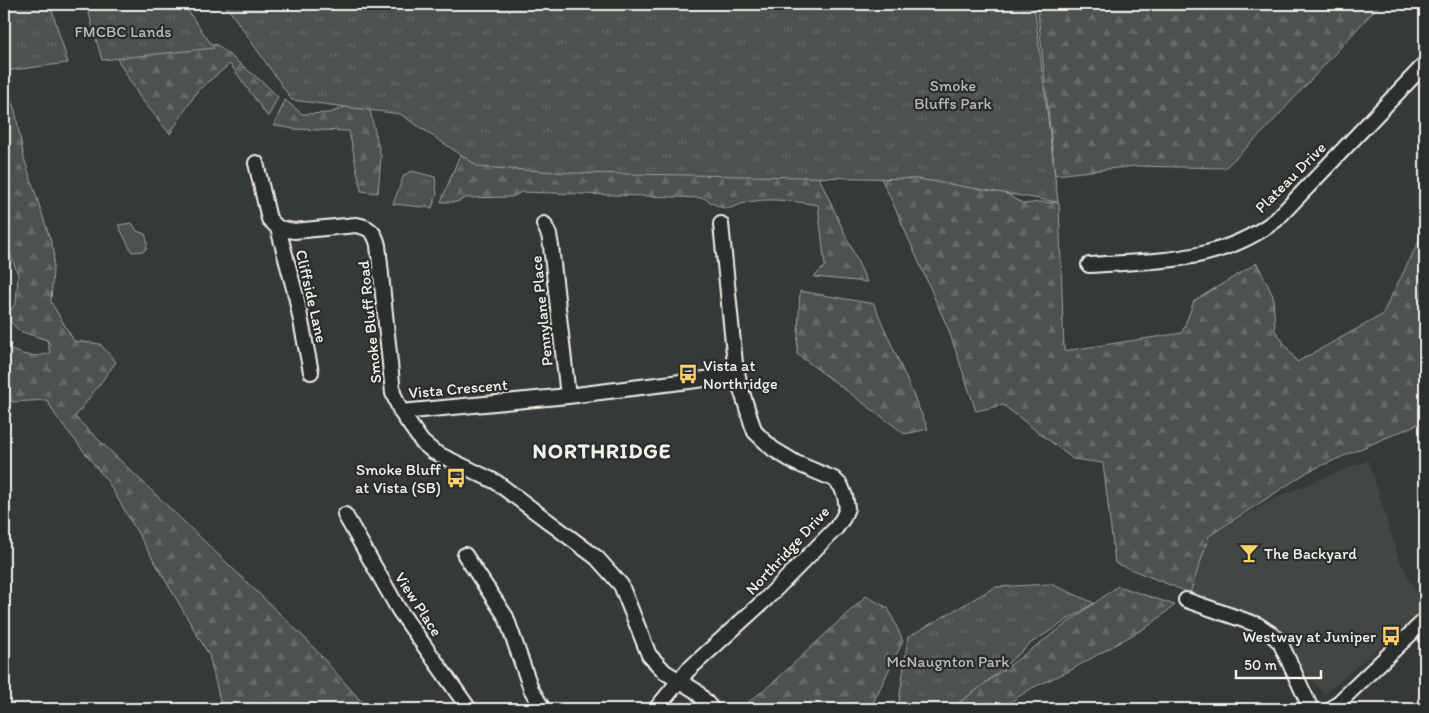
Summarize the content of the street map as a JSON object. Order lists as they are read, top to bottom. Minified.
{"streets":{"street":["Plateau Drive","Cliffside Lane","Pennylane Place","Smoke Bluff Road","Vista Crescent","Northridge Drive","View Place"]},"crossings":[["Cliffside Lane","Smoke Bluff Road"],["Pennylane Place","Vista Crescent"],["Smoke Bluff Road","Vista Crescent"],["Vista Crescent","Northridge Drive"]],"districts":["NORTHRIDGE"],"parks":["FMCBC Lands","Smoke Bluffs Park","McNaugnton Park"],"places":{"bus stop":["Vista at Northridge","Smoke Bluff at Vista (SB)","Westway at Juniper"],"bar":["The Backyard"]},"scale_bar":"50 m"}
